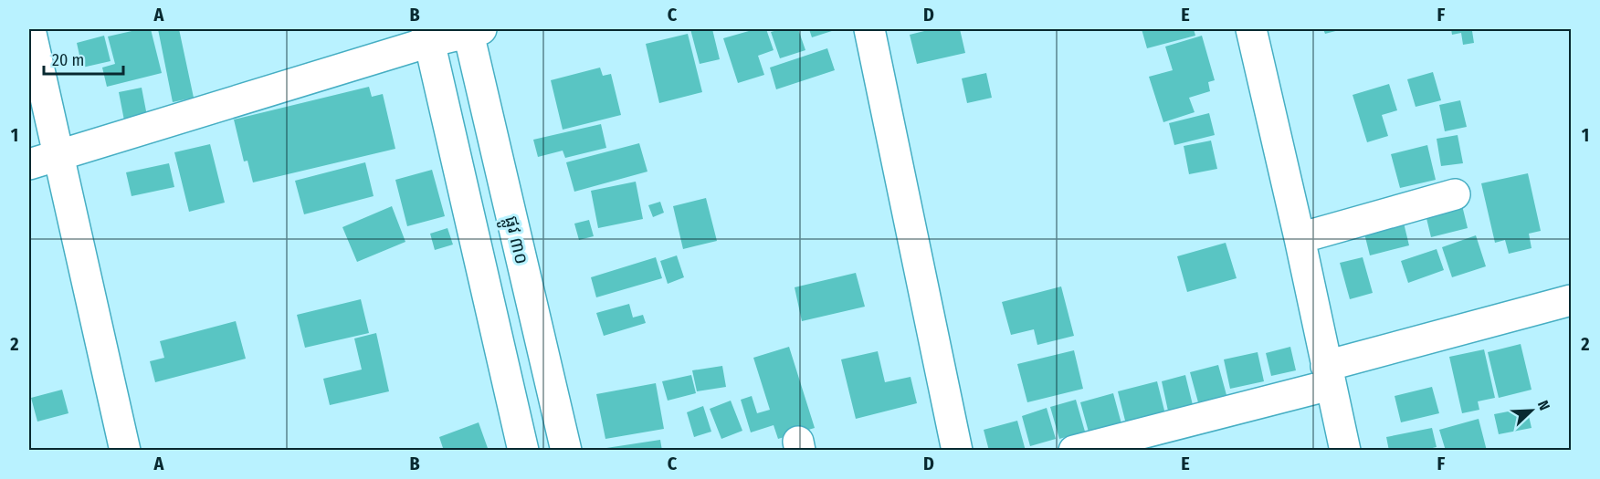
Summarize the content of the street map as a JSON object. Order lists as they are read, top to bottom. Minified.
{"streets":{"street":["ផ្លូវ ៣០"]},"scale_bar":"20 m","north":"top right","grid":{"columns":["A","B","C","D","E","F"],"rows":["1","2"]}}
